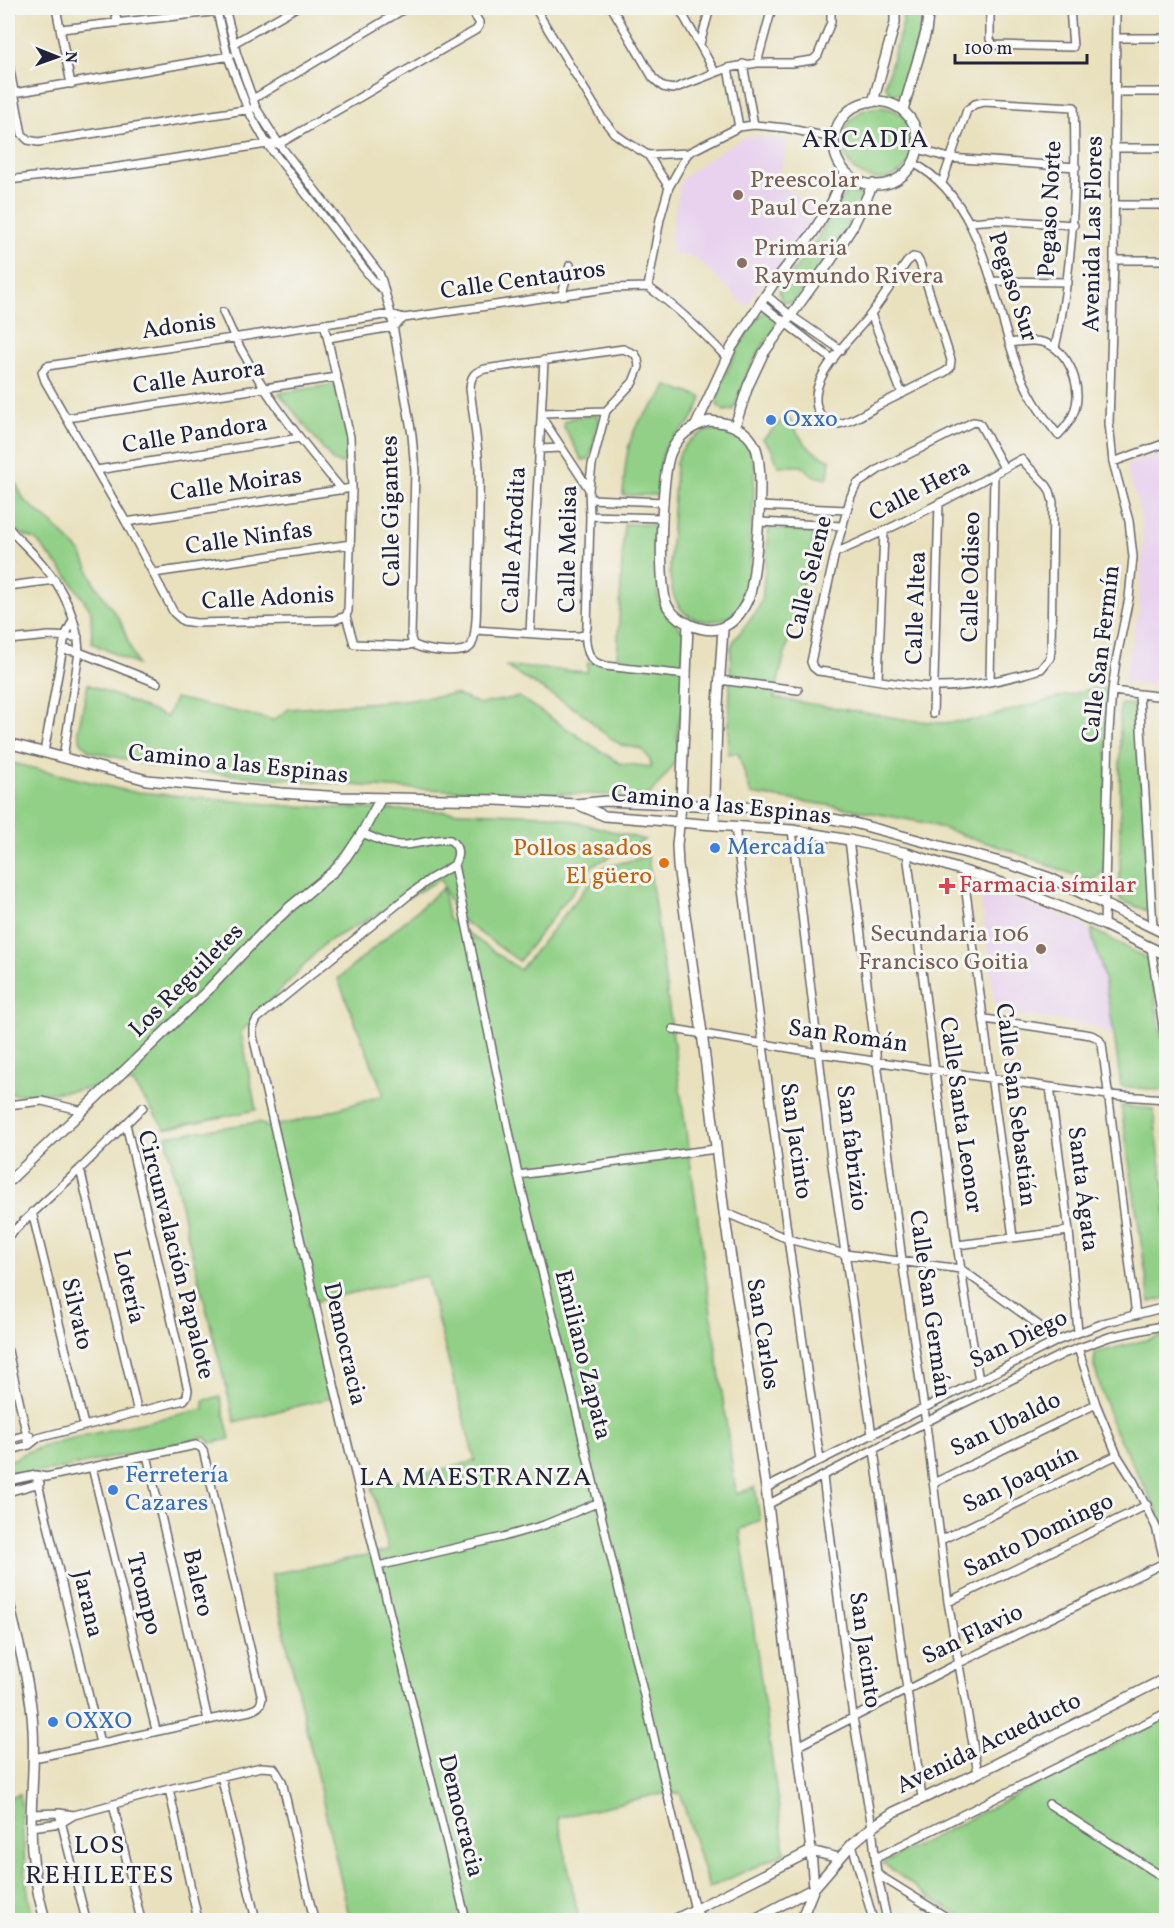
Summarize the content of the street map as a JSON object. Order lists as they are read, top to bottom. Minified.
{"streets":{"street":["Pegaso Norte","Avenida Las Flores","Calle Centauros","Pegaso Sur","Adonis","Calle Aurora","Calle Pandora","Calle Moiras","Calle Hera","Calle Gigantes","Calle Ninfas","Calle Afrodita","Calle Melisa","Calle Odiseo","Calle Selene","Calle Adonis","Calle Altea","Calle San Fermín","Camino a las Espinas","Los Reguiletes","San Román","Calle San Sebastián","Calle Santa Leonor","San Jacinto","San fabrizio","Santa Ágata","Circunvalación Papalote","Lotería","Calle San Germán","Silvato","San Carlos","San Diego","Democracia","Emiliano Zapata","San Ubaldo","San Joaquín","Santo Domingo","Balero","Trompo","Jarana","San Flavio","Avenida Acueducto"]},"crossings":[["Pegaso Norte","Pegaso Sur"],["Avenida Las Flores","Calle San Fermín"],["Calle Centauros","Adonis"],["Calle Centauros","Calle Gigantes"],["Calle Centauros","Calle Adonis"],["Adonis","Calle Adonis"],["Calle Aurora","Calle Adonis"],["Calle Pandora","Calle Adonis"],["Calle Moiras","Calle Adonis"],["Calle Hera","Calle Odiseo"],["Calle Hera","Calle Selene"],["Calle Hera","Calle Altea"],["Calle Ninfas","Calle Adonis"],["Calle Afrodita","Calle Melisa"],["Calle Odiseo","Calle Selene"],["Calle Selene","Calle Altea"],["Calle San Fermín","Camino a las Espinas"],["Camino a las Espinas","Los Reguiletes"],["Camino a las Espinas","Calle San Sebastián"],["Camino a las Espinas","Calle Santa Leonor"],["Camino a las Espinas","San Jacinto"],["Camino a las Espinas","San fabrizio"],["Camino a las Espinas","Calle San Germán"],["Camino a las Espinas","San Carlos"],["Los Reguiletes","Emiliano Zapata"],["San Román","Calle San Sebastián"],["San Román","Calle Santa Leonor"],["San Román","San Jacinto"],["San Román","San fabrizio"],["San Román","Santa Ágata"],["San Román","Calle San Germán"],["San Román","San Carlos"],["Calle Santa Leonor","San Diego"],["San Jacinto","San Diego"],["San Jacinto","San Flavio"],["San Jacinto","Avenida Acueducto"],["San fabrizio","San Diego"],["Santa Ágata","San Diego"],["Circunvalación Papalote","Lotería"],["Circunvalación Papalote","Silvato"],["Calle San Germán","San Diego"],["Calle San Germán","San Ubaldo"],["Calle San Germán","San Joaquín"],["Calle San Germán","Santo Domingo"],["Calle San Germán","San Flavio"],["Calle San Germán","Avenida Acueducto"],["San Carlos","San Diego"],["San Carlos","San Flavio"],["San Carlos","Avenida Acueducto"],["Democracia","Emiliano Zapata"]],"districts":["ARCADIA","LA MAESTRANZA","LOS REHILETES"],"places":{"other":["Preescolar Paul Cezanne","Primaria Raymundo Rivera","Oxxo","Mercadía","Pollos asados El güero","Secundaria 106 Francisco Goitia","Ferretería Cazares","OXXO"],"health":["Farmacia símilar"]},"scale_bar":"100 m","north":"right"}
